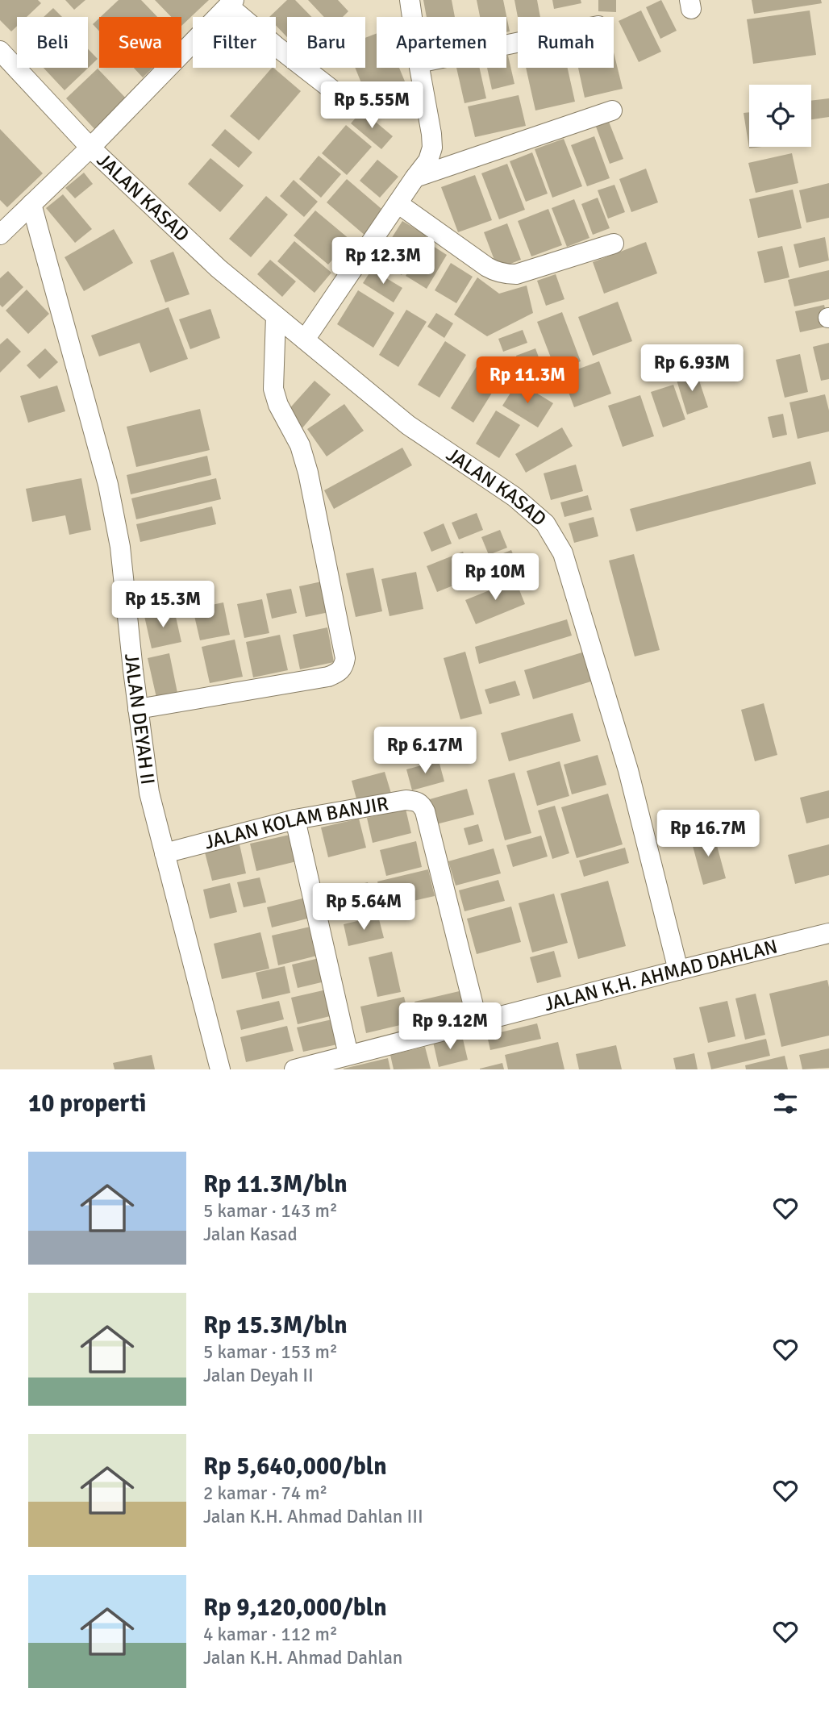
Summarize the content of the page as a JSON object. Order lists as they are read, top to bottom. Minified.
{"streets":{"street":["JALAN KASAD","JALAN DEYAH II","JALAN KOLAM BANJIR","JALAN K.H. AHMAD DAHLAN"]},"crossings":[["JALAN KASAD","JALAN K.H. AHMAD DAHLAN"],["JALAN DEYAH II","JALAN KOLAM BANJIR"],["JALAN KOLAM BANJIR","JALAN K.H. AHMAD DAHLAN"]],"page":{"chip":["Beli","Sewa","Filter","Baru","Apartemen","Rumah"],"price":["Rp 5.55M","Rp 12.3M","Rp 6.93M","Rp 11.3M","Rp 10M","Rp 15.3M","Rp 6.17M","Rp 16.7M","Rp 5.64M","Rp 9.12M"],"heading":"10 properti","list":[{"name":"Rp 11.3M/bln","note":"5 kamar · 143 m² · Jalan Kasad"},{"name":"Rp 15.3M/bln","note":"5 kamar · 153 m² · Jalan Deyah II"},{"name":"Rp 5,640,000/bln","note":"2 kamar · 74 m² · Jalan K.H. Ahmad Dahlan III"},{"name":"Rp 9,120,000/bln","note":"4 kamar · 112 m² · Jalan K.H. Ahmad Dahlan"}]}}
